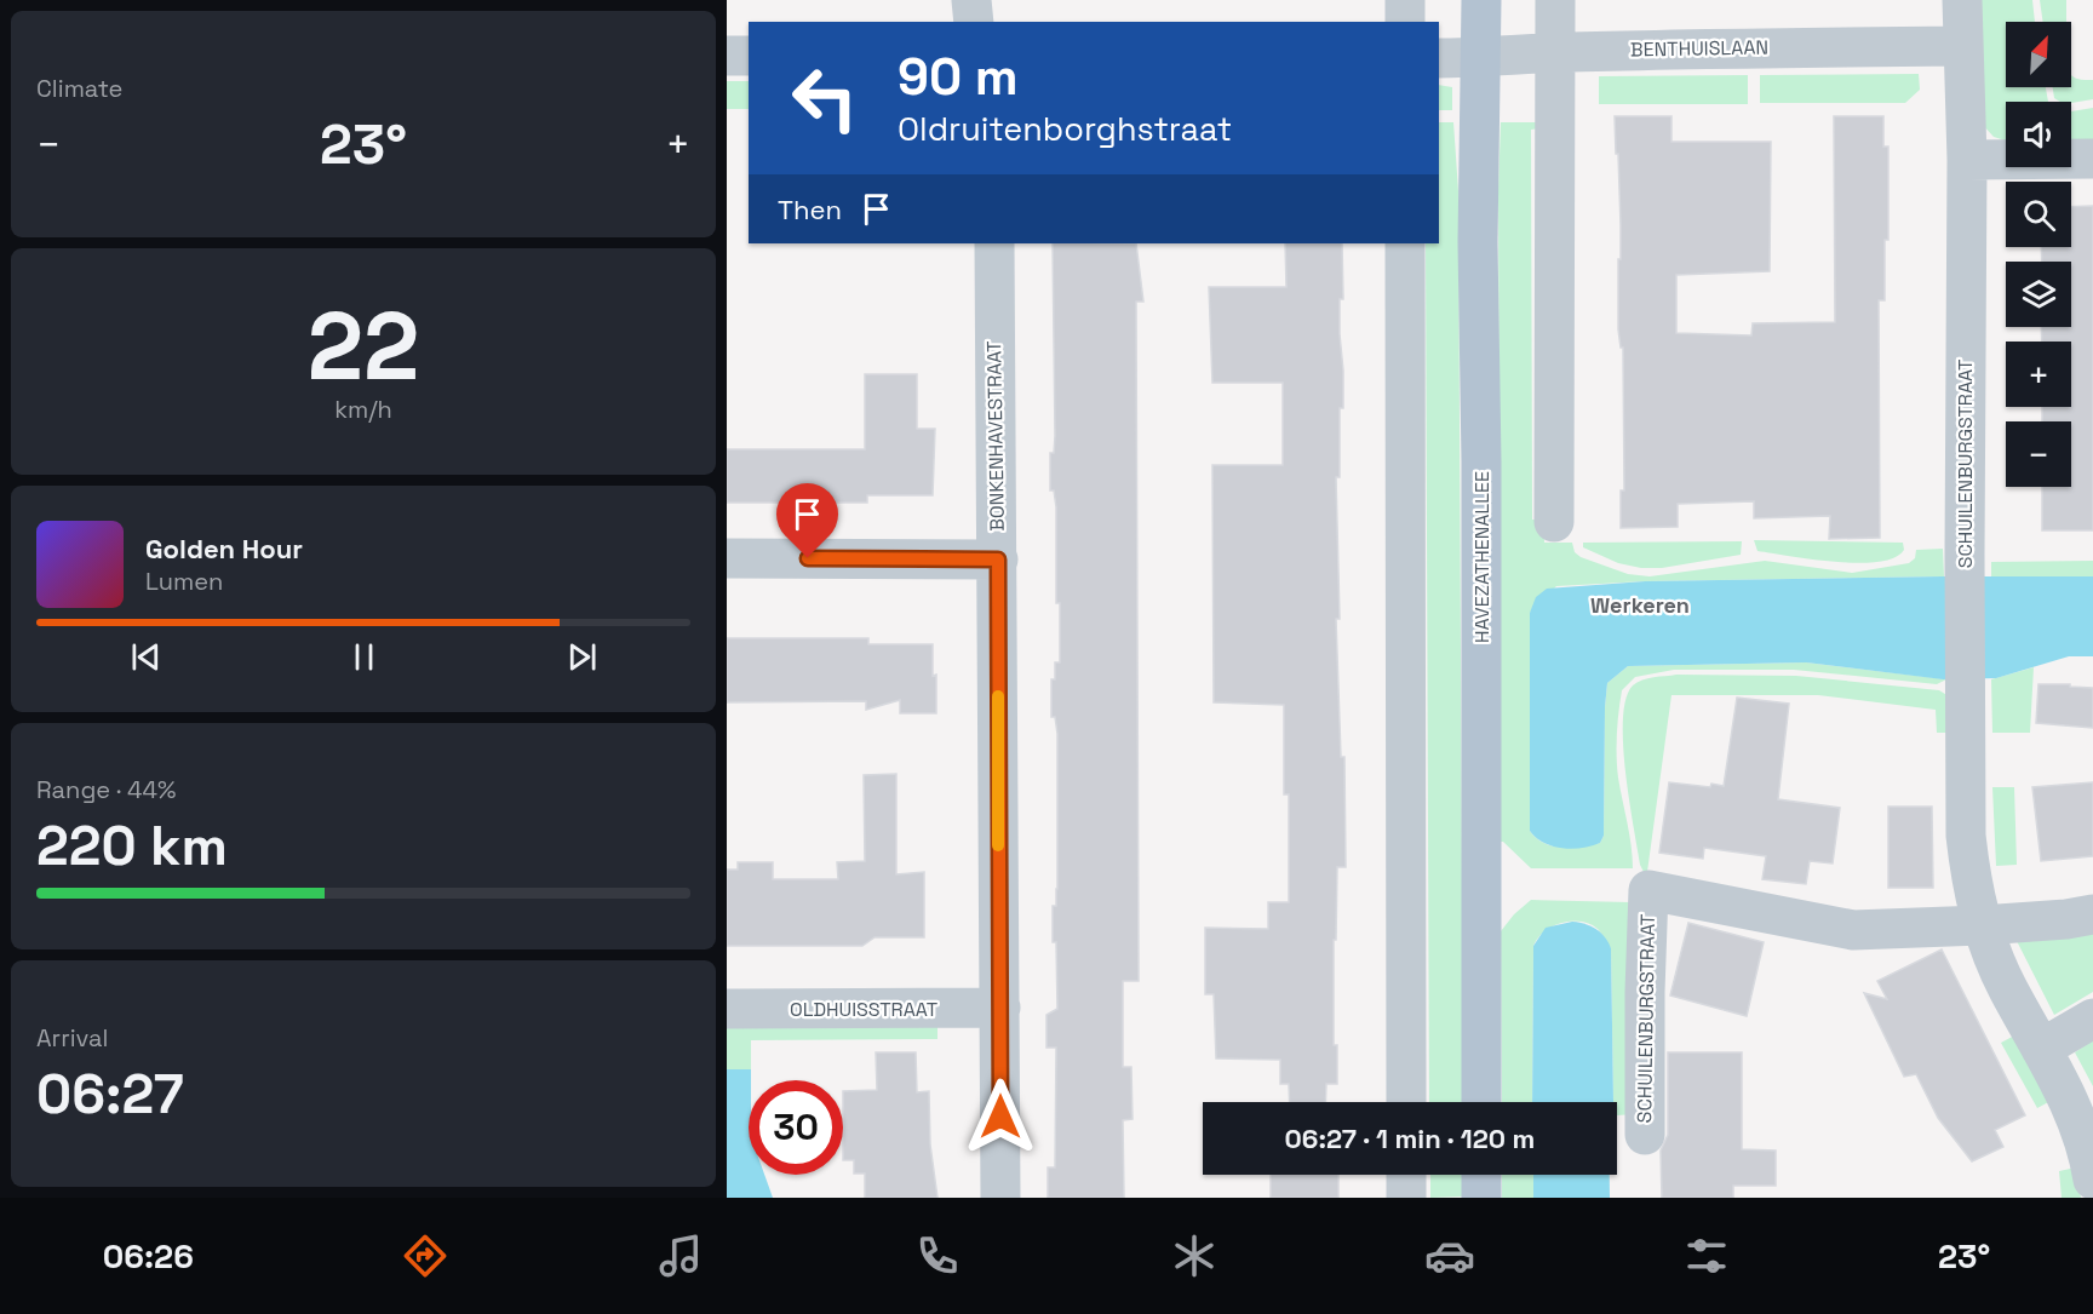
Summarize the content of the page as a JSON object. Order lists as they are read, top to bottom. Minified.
{"streets":{"main road":["HAVEZATHENALLEE"],"street":["BENTHUISLAAN","BONKENHAVESTRAAT","SCHUILENBURGSTRAAT","OLDHUISSTRAAT"]},"crossings":[["BENTHUISLAAN","SCHUILENBURGSTRAAT"],["BENTHUISLAAN","HAVEZATHENALLEE"],["BONKENHAVESTRAAT","OLDHUISSTRAAT"]],"districts":["Werkeren"],"north":"top right","page":{"tile":["Climate",["22","km/h"],["Range · 44%","220 km"],["Arrival","06:27"]],"map_buttons":["+","−"],"turn":["90 m","Oldruitenborghstraat"],"heat":["−","23°","+"],"then":"Then","song":["Golden Hour","Lumen"],"limit":"30","trip":"06:27 · 1 min · 120 m","tabs":["06:26","23°"]}}
